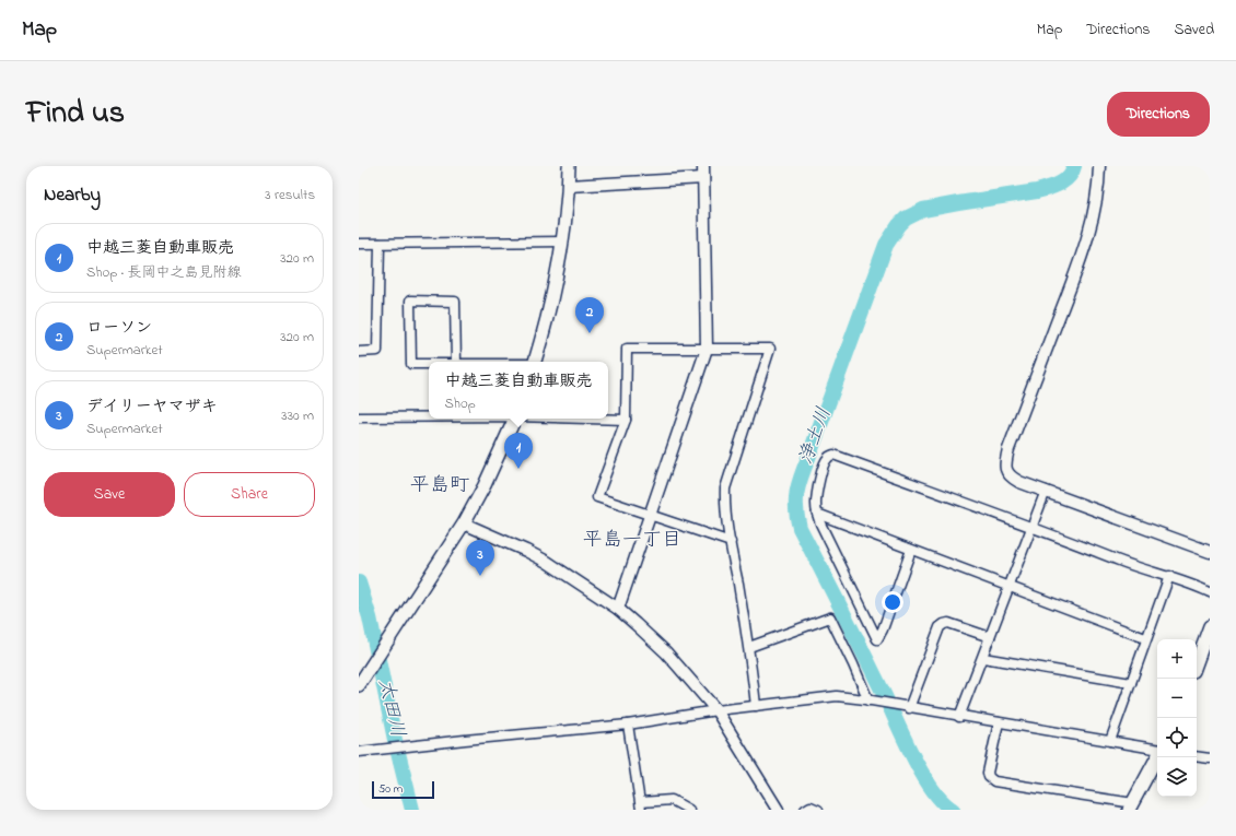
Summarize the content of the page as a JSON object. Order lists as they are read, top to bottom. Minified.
{"districts":["平島町","平島一丁目"],"water":["浄土川","太田川"],"scale_bar":"50 m","page":{"header":"Map","nav":["Map","Directions","Saved"],"title":"Find us","buttons":["Directions",["Save","Share"]],"heading":["Nearby","3 results"],"list":[{"mark":"1","name":"中越三菱自動車販売","note":"Shop · 長岡中之島見附線","value":"320 m"},{"mark":"2","name":"ローソン","note":"Supermarket","value":"320 m"},{"mark":"3","name":"デイリーヤマザキ","note":"Supermarket","value":"330 m"}],"pins":["2","1","3"],"popup":["中越三菱自動車販売","Shop"],"map_buttons":["+","−"],"scale":"50 m"}}
